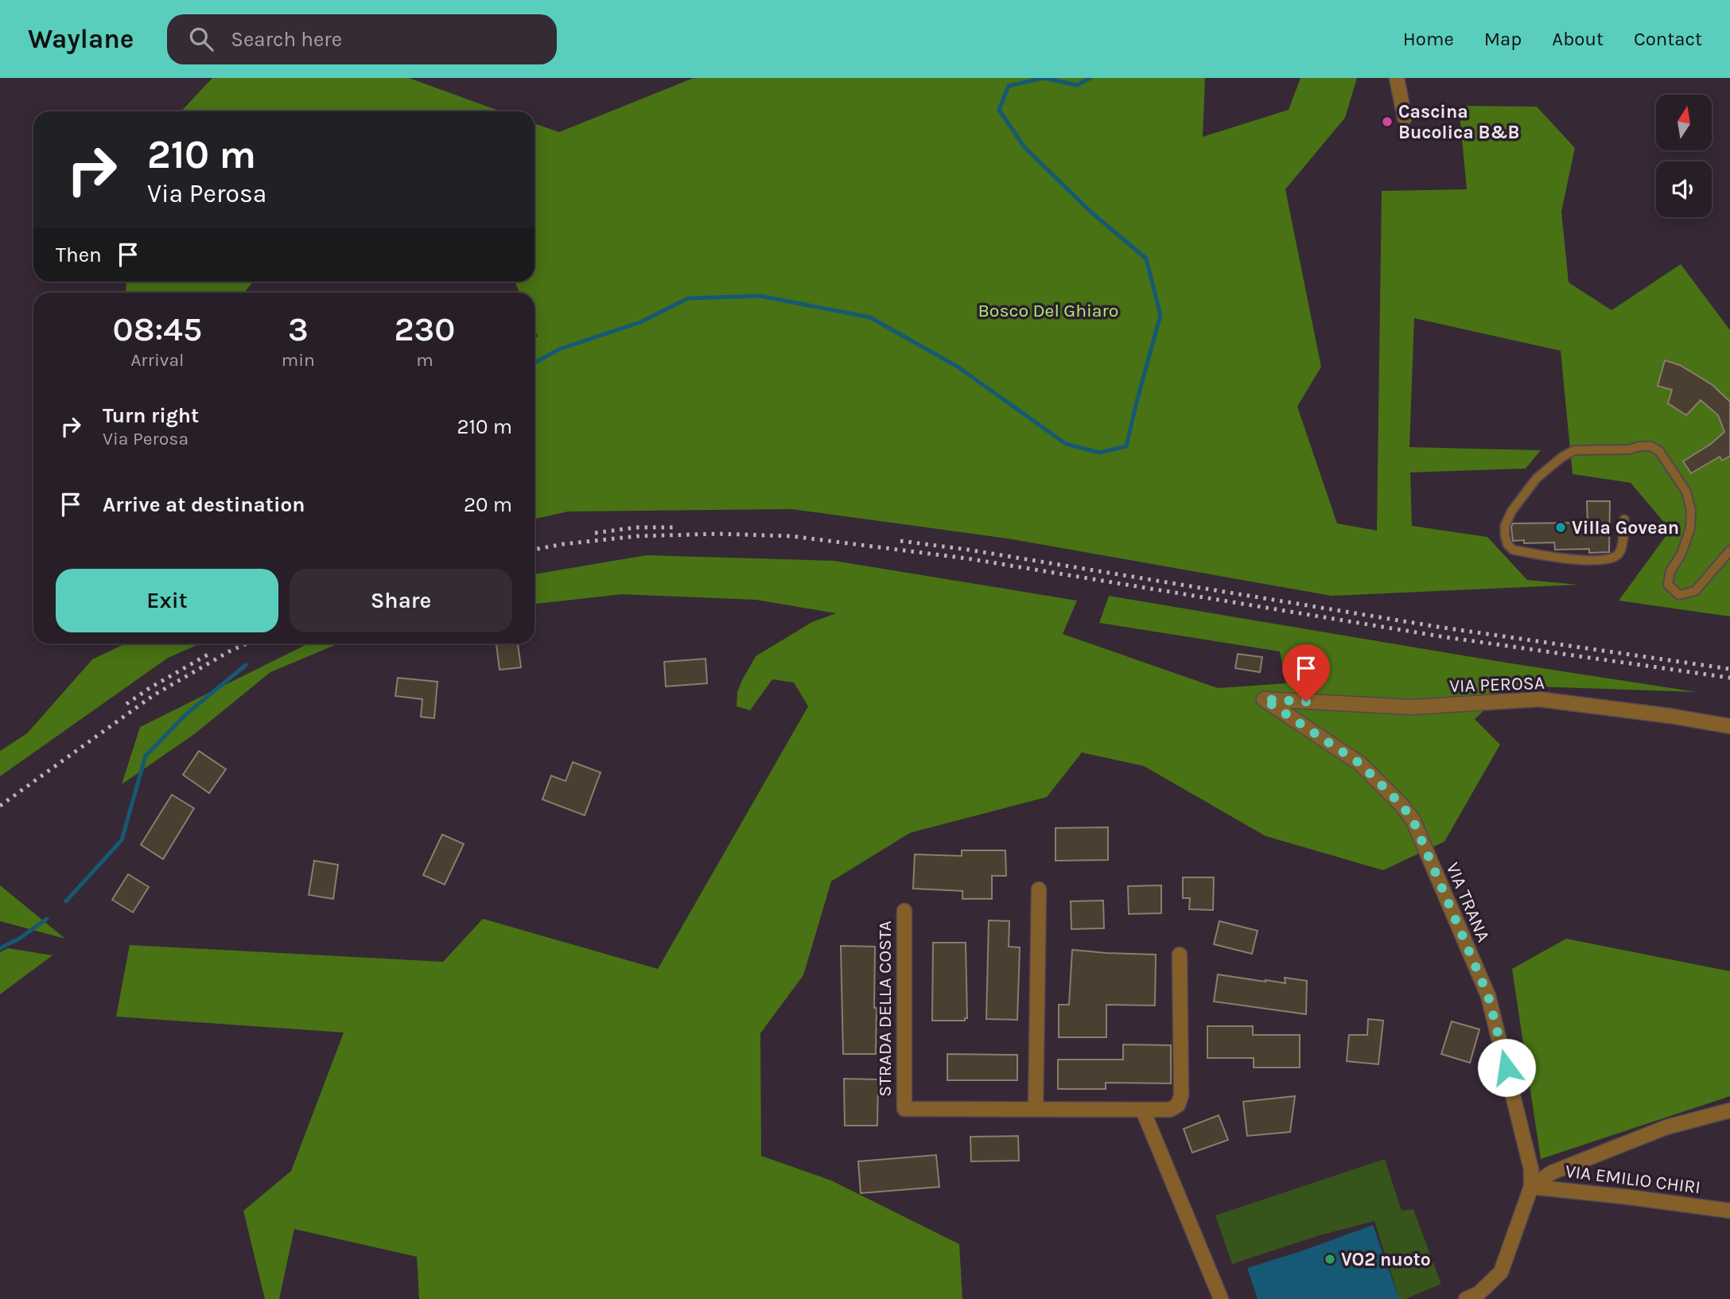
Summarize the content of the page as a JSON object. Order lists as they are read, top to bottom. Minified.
{"streets":{"street":["VIA PEROSA","VIA TRANA","STRADA DELLA COSTA","VIA EMILIO CHIRI"]},"crossings":[["VIA PEROSA","VIA TRANA"],["VIA TRANA","VIA EMILIO CHIRI"]],"parks":["Bosco Del Ghiaro"],"places":["Cascina Bucolica B&B","Villa Govean","VO2 nuoto"],"north":"top","page":{"header":"Waylane","search":"Search here","nav":["Home","Map","About","Contact"],"turn":["210 m","Via Perosa"],"then":"Then","eta":["08:45","Arrival","3","min","230","m"],"list":[{"name":"Turn right","note":"Via Perosa","value":"210 m"},{"name":"Arrive at destination","value":"20 m"}],"buttons":["Exit","Share"]}}
